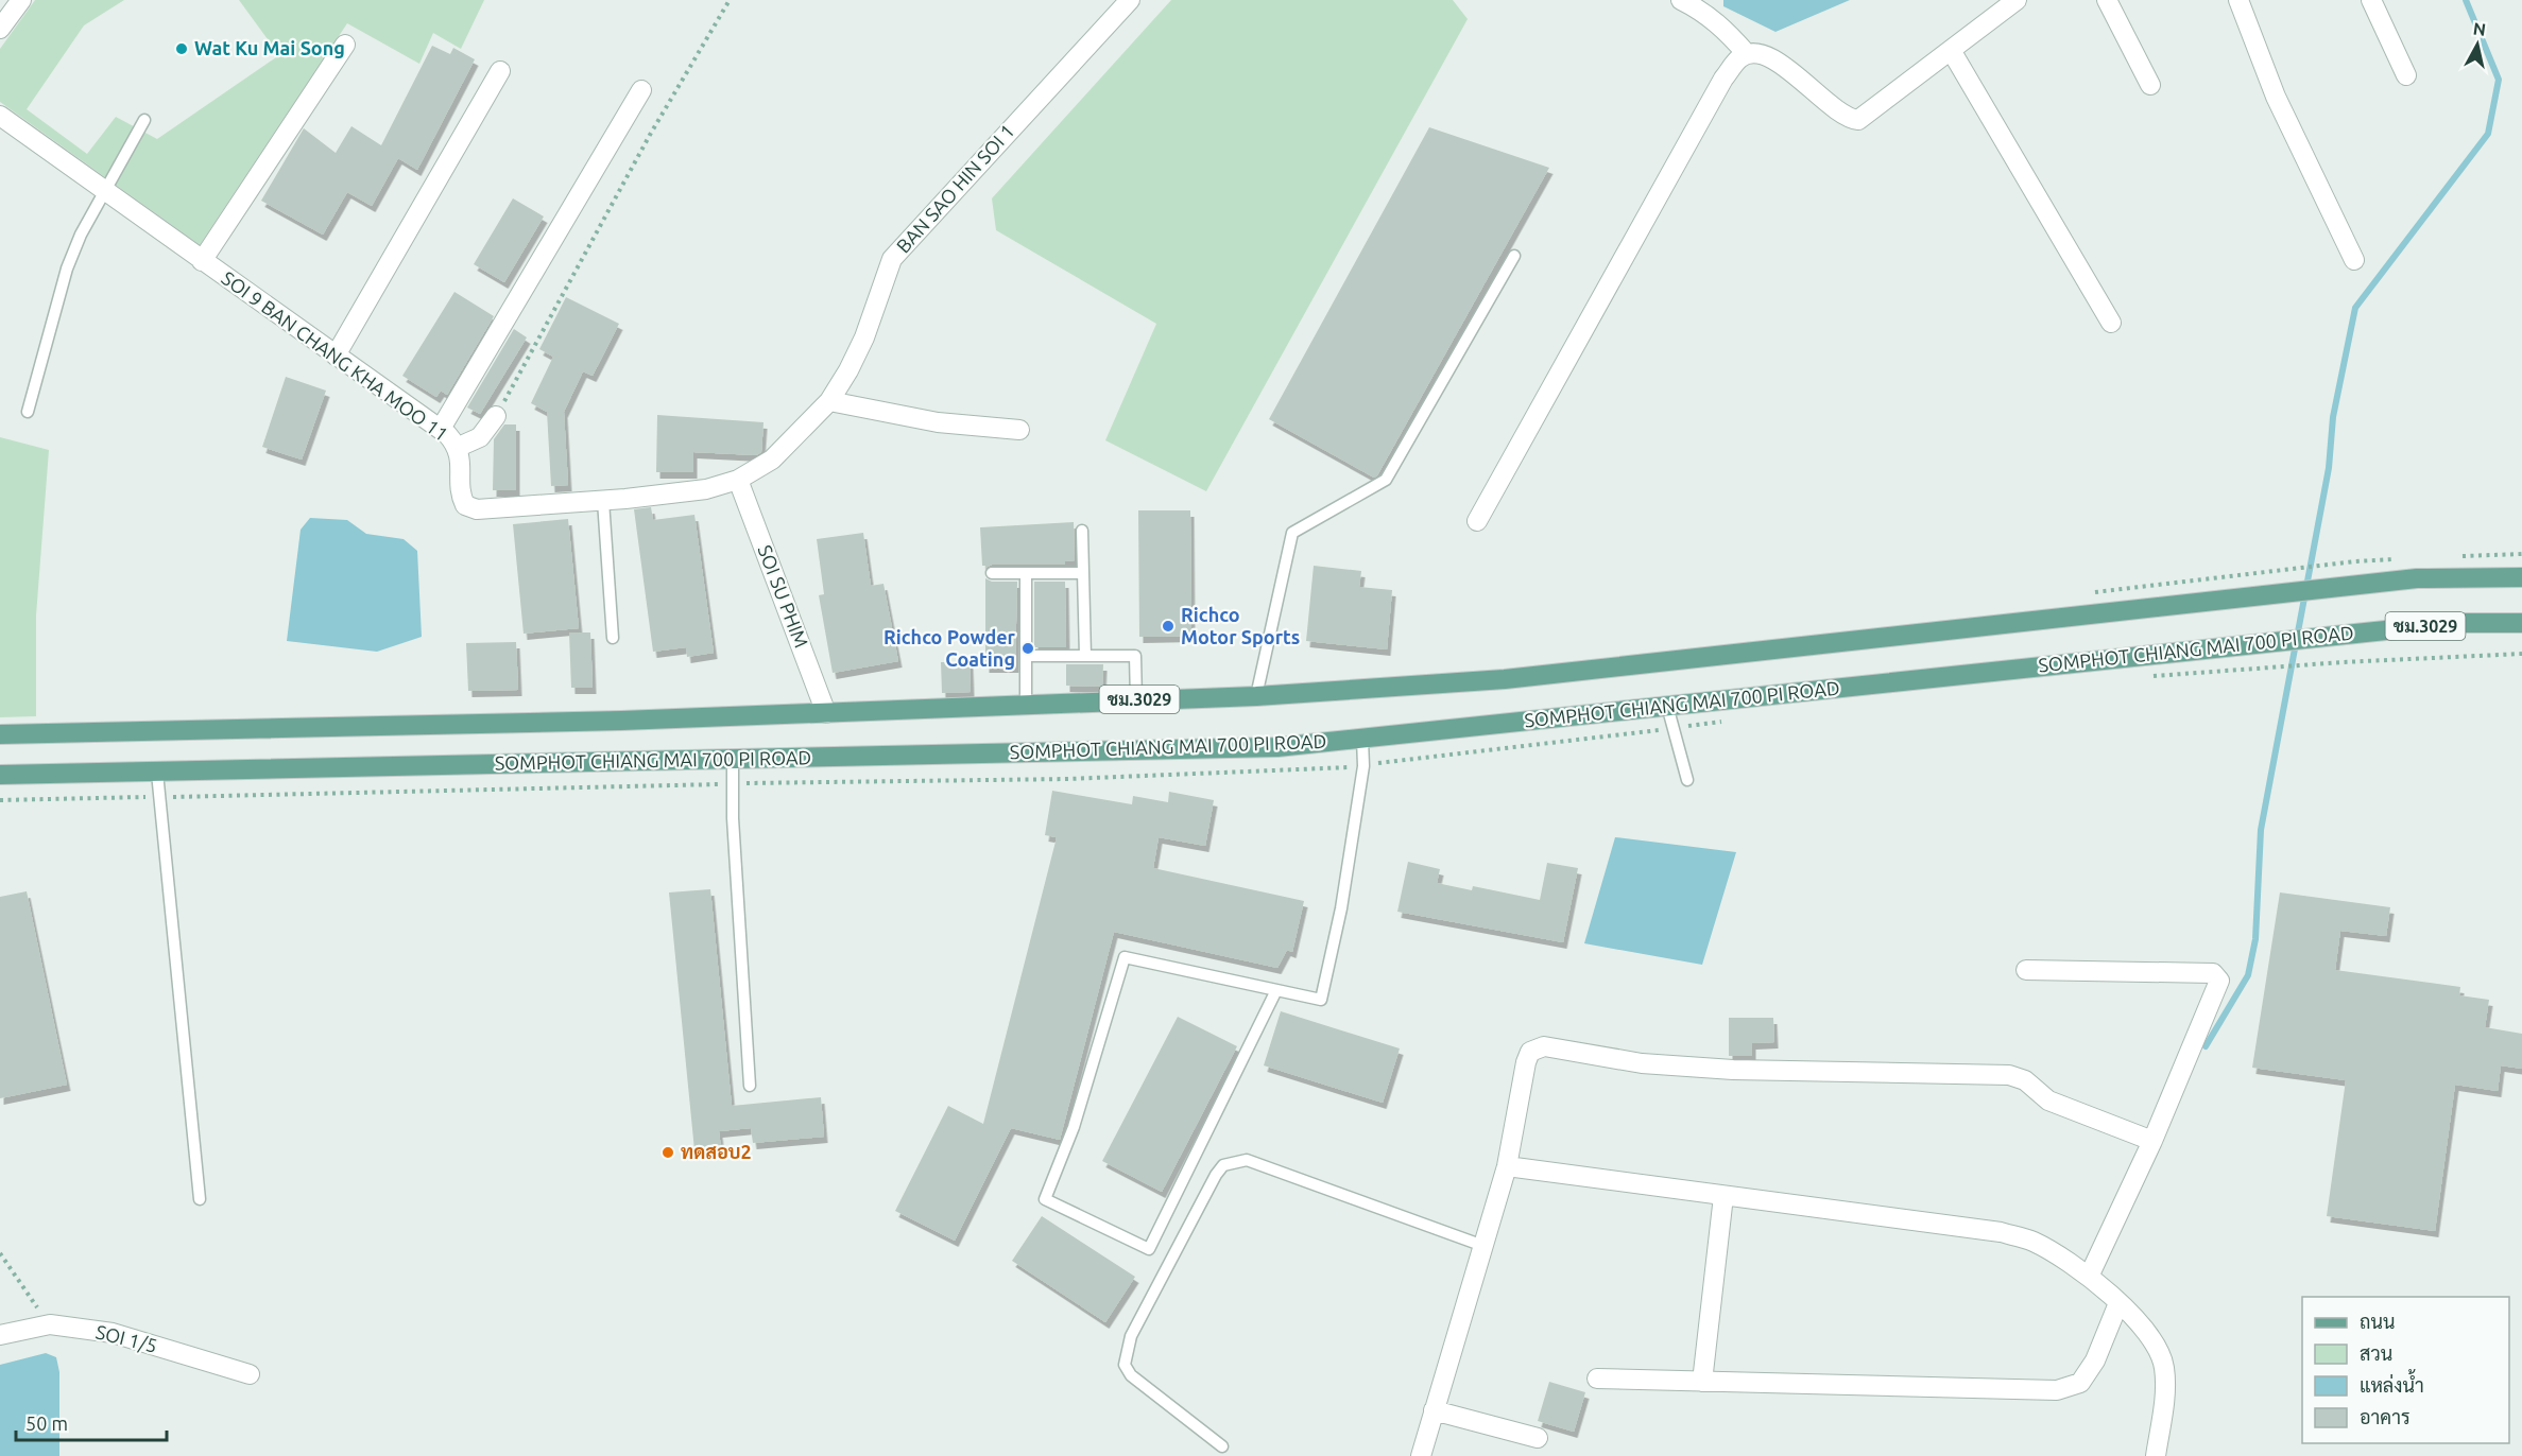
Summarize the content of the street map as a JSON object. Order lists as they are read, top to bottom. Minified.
{"streets":{"main road":["ชม.3029","SOMPHOT CHIANG MAI 700 PI ROAD"],"street":["BAN SAO HIN SOI 1","SOI 9 BAN CHANG KHA MOO 11","SOI SU PHIM","SOI 1/5"]},"crossings":[["BAN SAO HIN SOI 1","SOI 9 BAN CHANG KHA MOO 11"],["BAN SAO HIN SOI 1","SOI SU PHIM"],["SOI 9 BAN CHANG KHA MOO 11","SOI SU PHIM"],["SOI SU PHIM","ชม.3029"]],"places":["Wat Ku Mai Song","Richco Motor Sports","Richco Powder Coating","ทดสอบ2"],"legend":["ถนน","สวน","แหล่งน้ำ","อาคาร"],"scale_bar":"50 m","north":"top"}
